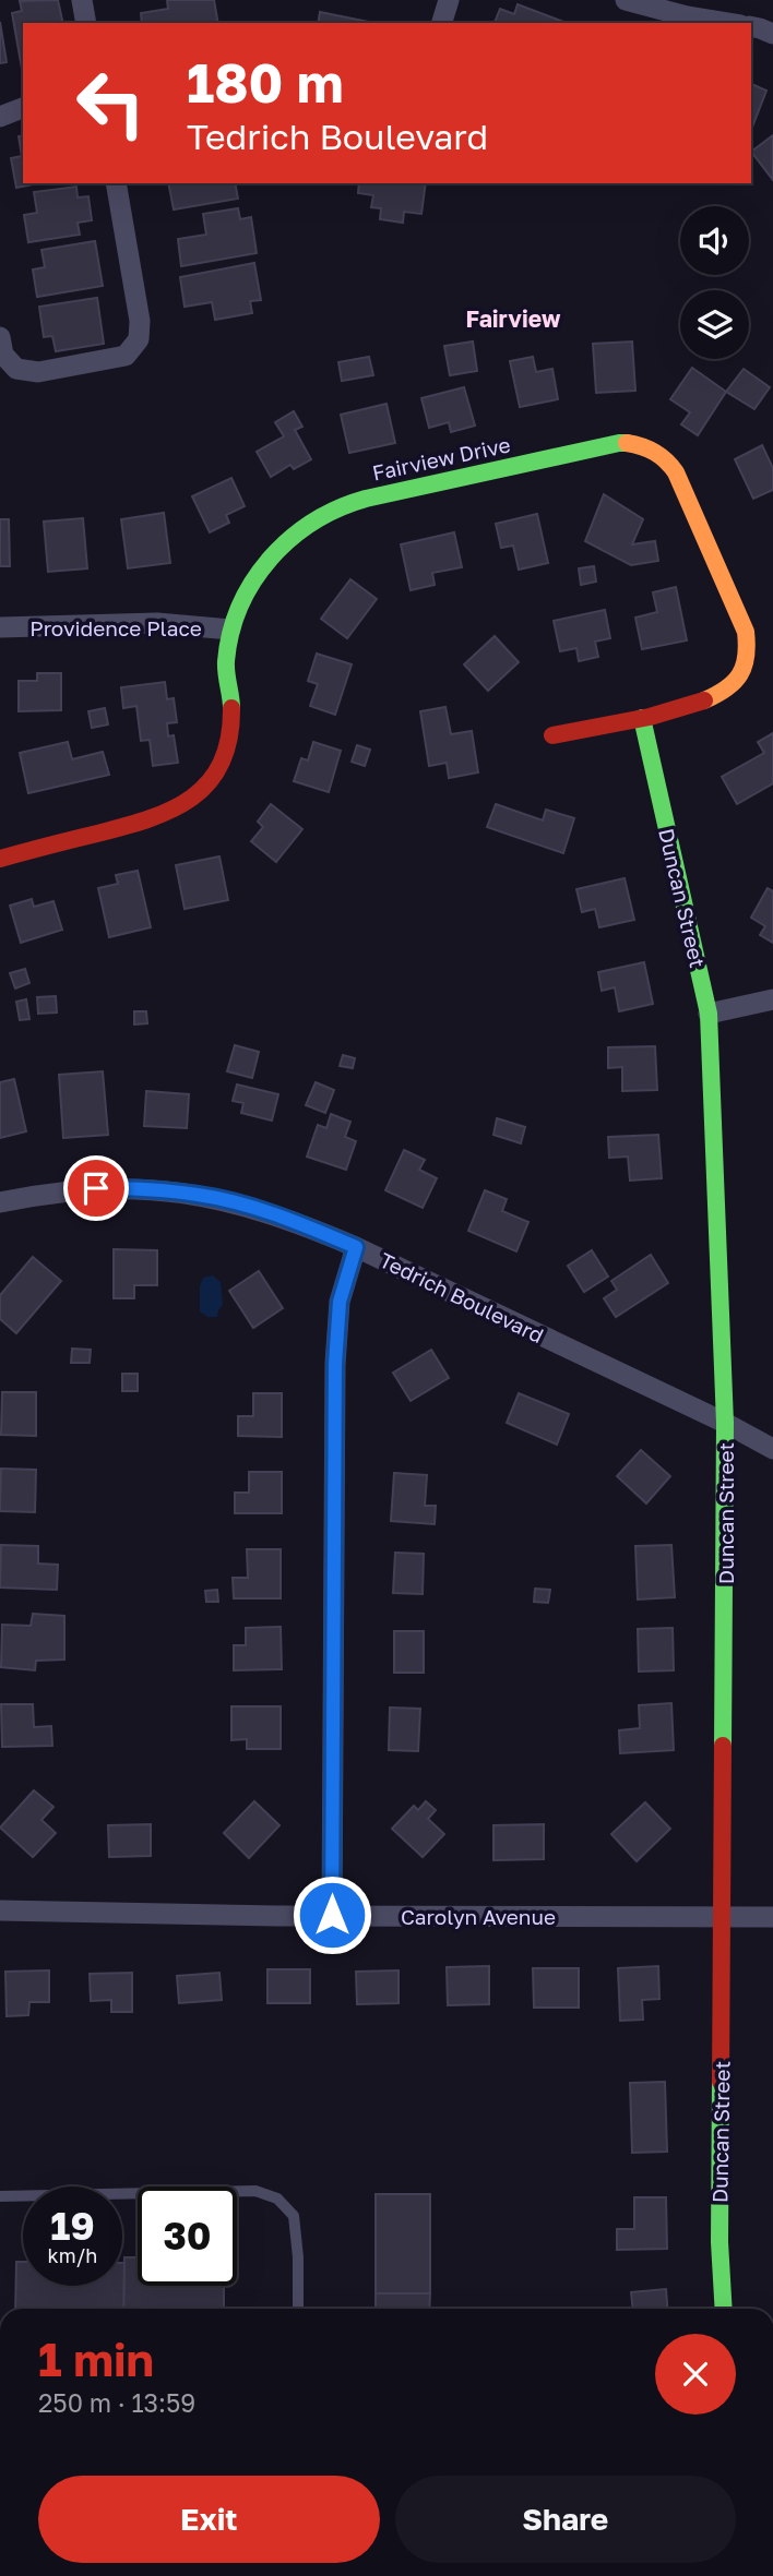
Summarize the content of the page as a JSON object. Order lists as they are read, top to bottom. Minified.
{"streets":{"street":["Fairview Drive","Providence Place","Duncan Street","Tedrich Boulevard","Carolyn Avenue"]},"crossings":[["Fairview Drive","Providence Place"],["Fairview Drive","Duncan Street"],["Duncan Street","Tedrich Boulevard"],["Duncan Street","Carolyn Avenue"]],"districts":["Fairview"],"page":{"turn":["180 m","Tedrich Boulevard"],"speed":"19 km/h","limit":"30","heading":["1 min","250 m · 13:59"],"buttons":["Exit","Share"]}}
